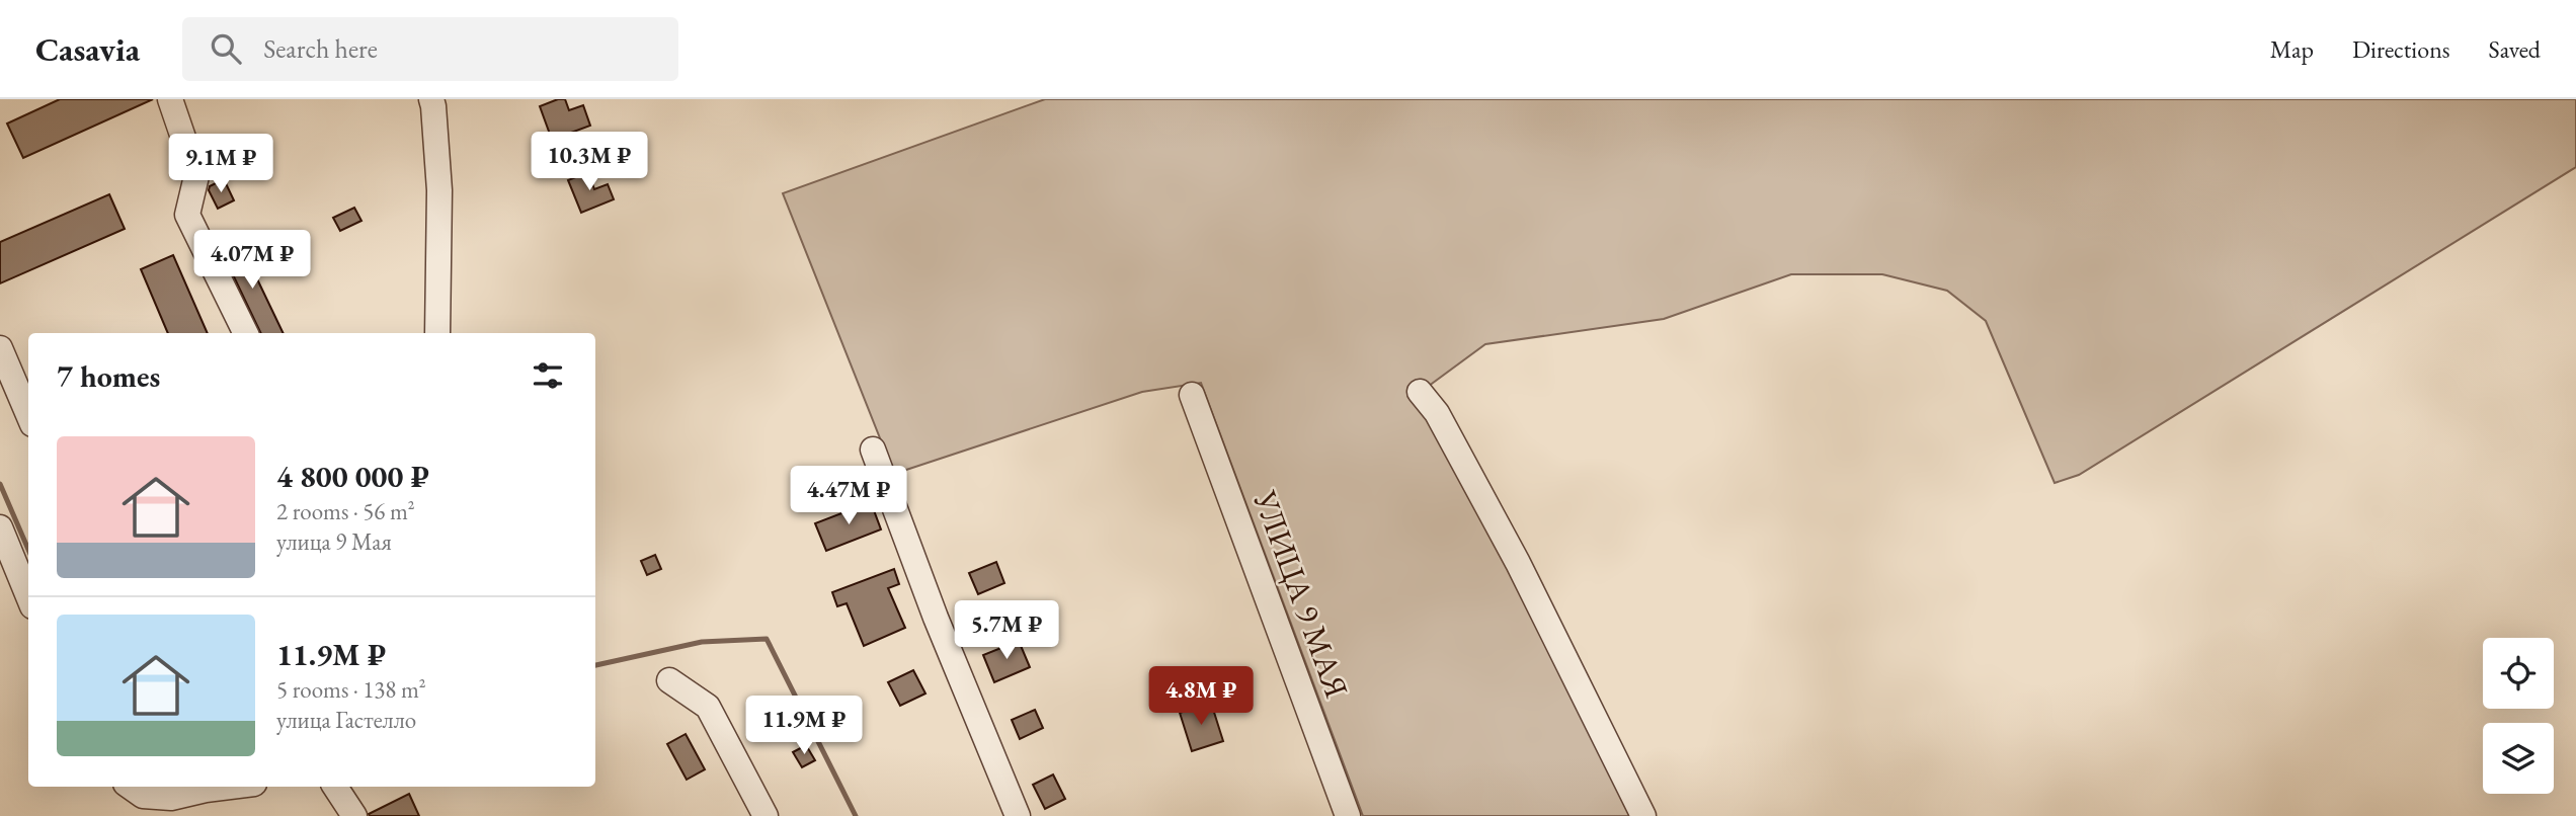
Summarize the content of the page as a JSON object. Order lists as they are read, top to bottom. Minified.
{"streets":{"street":["УЛИЦА 9 МАЯ"]},"page":{"header":"Casavia","search":"Search here","nav":["Map","Directions","Saved"],"price":["10.3M ₽","9.1M ₽","4.07M ₽","4.47M ₽","5.7M ₽","4.8M ₽","11.9M ₽"],"heading":"7 homes","list":[{"name":"4 800 000 ₽","note":"2 rooms · 56 m² · улица 9 Мая"},{"name":"11.9M ₽","note":"5 rooms · 138 m² · улица Гастелло"}]}}
